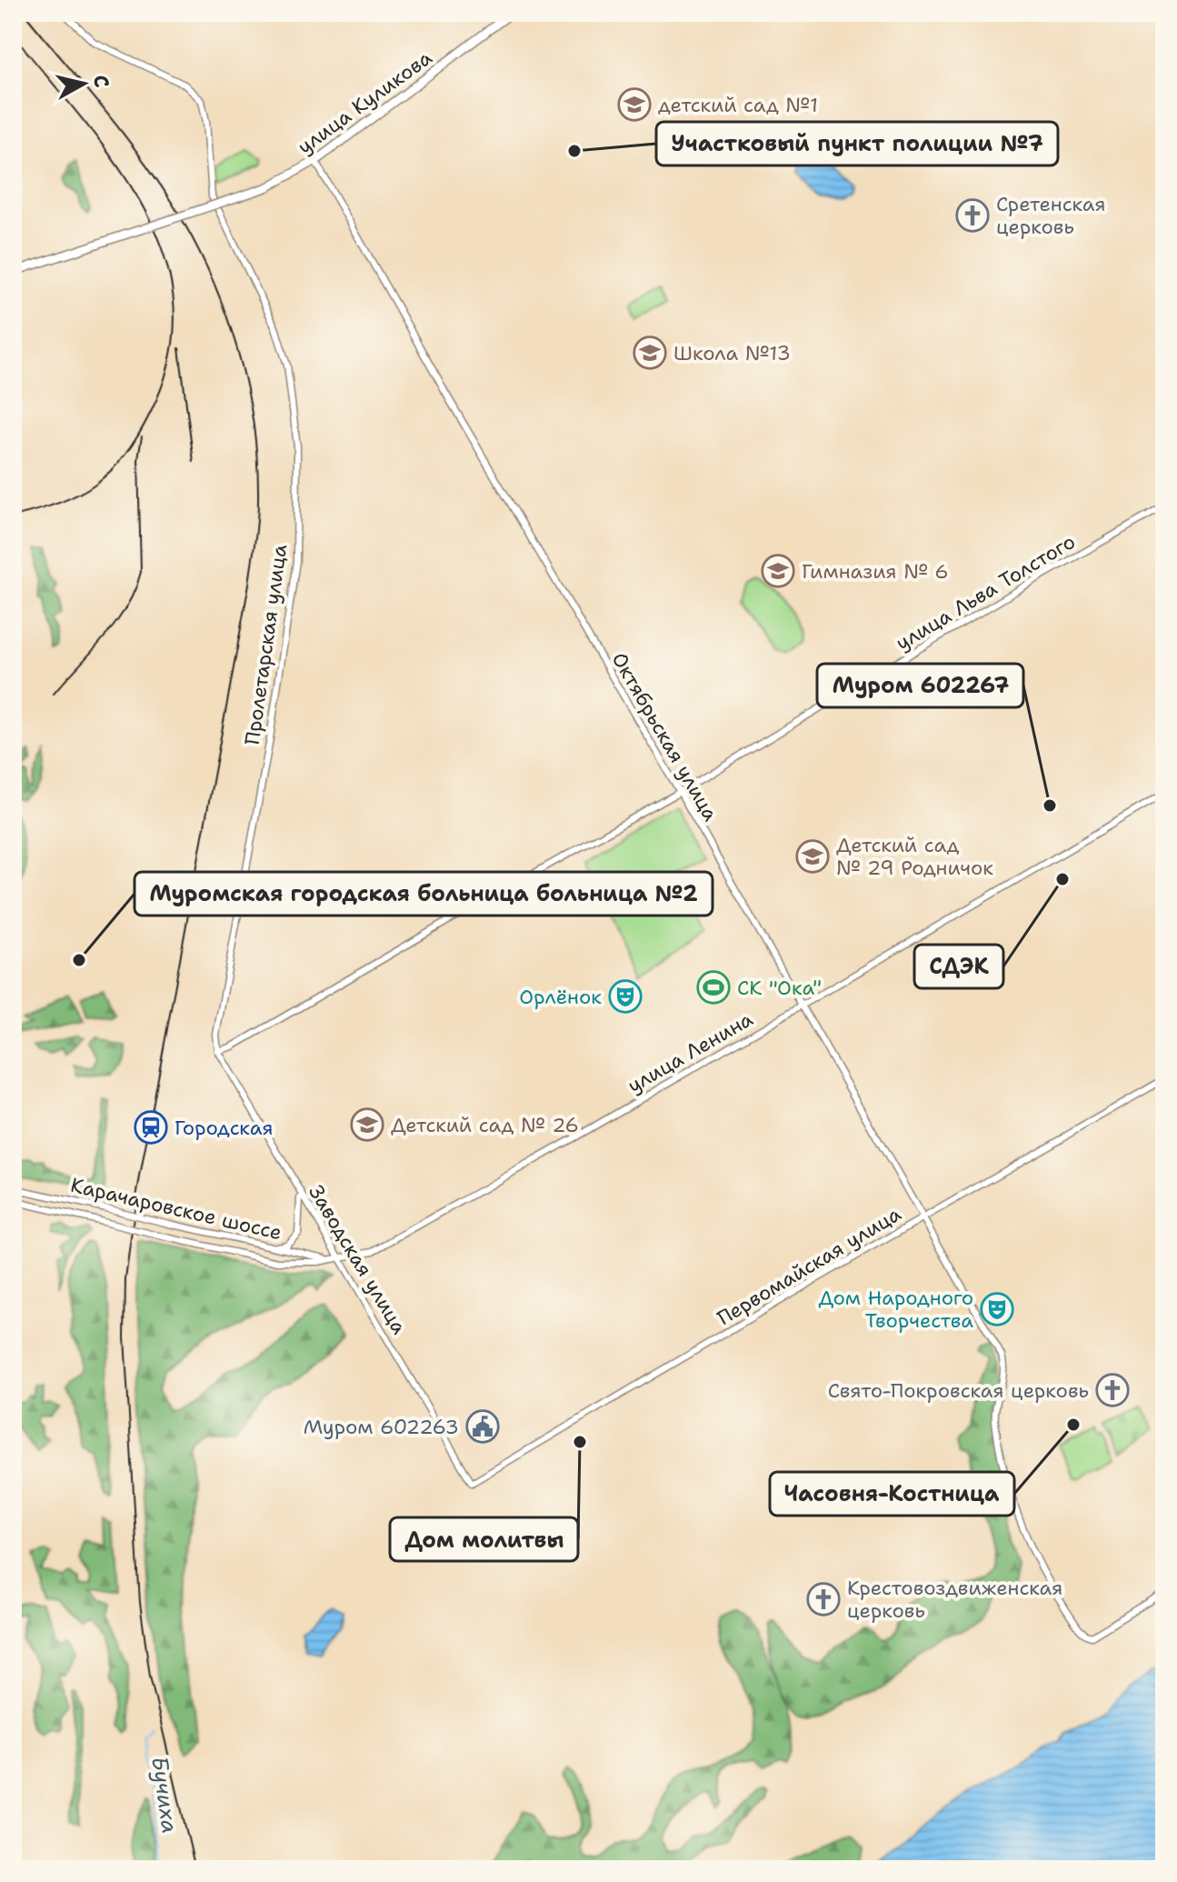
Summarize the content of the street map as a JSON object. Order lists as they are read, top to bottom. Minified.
{"streets":{"main road":["улица Куликова"],"street":["улица Льва Толстого","Пролетарская улица","Октябрьская улица","улица Ленина","Карачаровское шоссе","Заводская улица","Первомайская улица"]},"crossings":[["улица Куликова","Октябрьская улица"],["улица Льва Толстого","Пролетарская улица"],["улица Льва Толстого","Октябрьская улица"],["улица Льва Толстого","Заводская улица"],["Пролетарская улица","Заводская улица"],["Октябрьская улица","улица Ленина"],["Октябрьская улица","Первомайская улица"],["улица Ленина","Карачаровское шоссе"],["улица Ленина","Заводская улица"],["Карачаровское шоссе","Заводская улица"],["Заводская улица","Первомайская улица"]],"water":["Бучиха"],"places":{"school or university":["детский сад №1","Школа №13","Гимназия № 6","Детский сад № 29 Родничок","Детский сад № 26"],"other":["Участковый пункт полиции №7","Муром 602267","СДЭК","Муромская городская больница больница №2","Часовня-Костница","Дом молитвы"],"church":["Сретенская церковь","Свято-Покровская церковь","Крестовоздвиженская церковь"],"sports":["СК \"Ока\""],"theatre":["Орлёнок","Дом Народного Творчества"],"station":["Городская"],"public building":["Муром 602263"]},"north":"right"}
